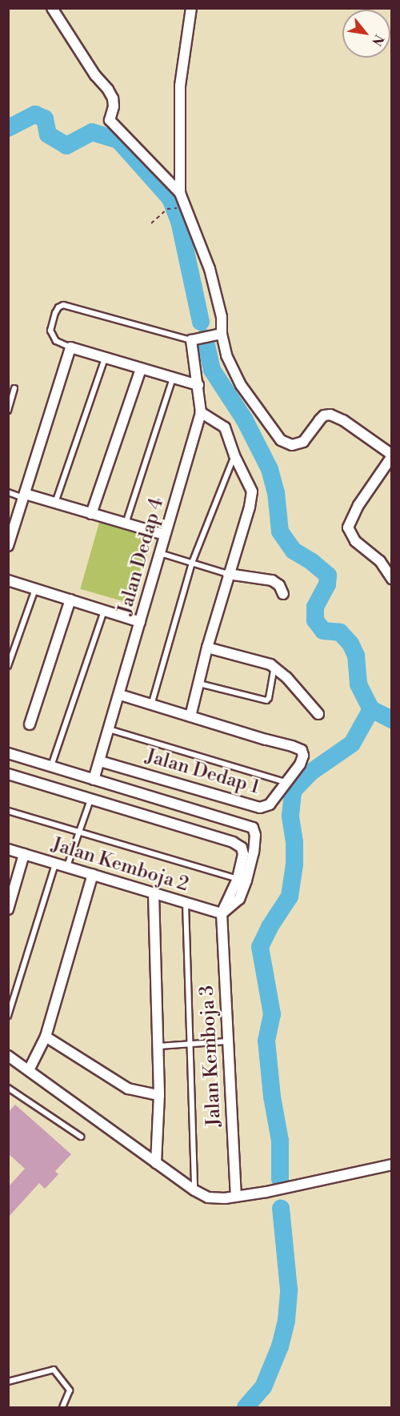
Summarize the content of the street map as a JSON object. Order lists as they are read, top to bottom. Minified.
{"streets":{"street":["Jalan Dedap 4","Jalan Dedap 1","Jalan Kemboja 2","Jalan Kemboja 3"]},"crossings":[["Jalan Dedap 4","Jalan Dedap 1"],["Jalan Kemboja 2","Jalan Kemboja 3"]],"north":"bottom right"}
